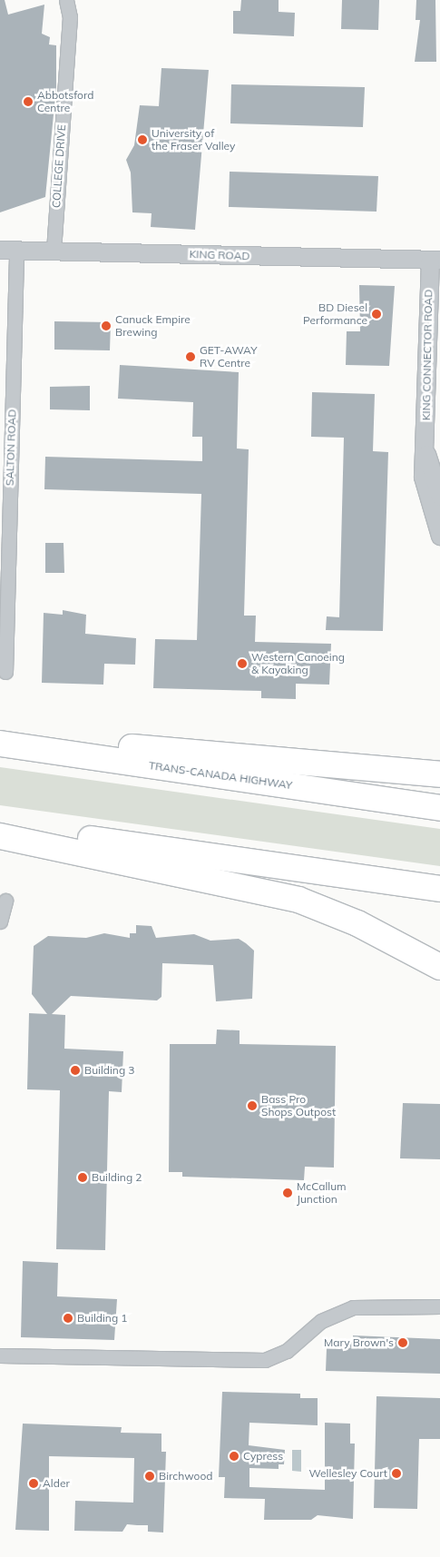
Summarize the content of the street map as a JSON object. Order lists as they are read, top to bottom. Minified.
{"streets":{"highway":["TRANS-CANADA HIGHWAY"],"street":["COLLEGE DRIVE","KING ROAD","KING CONNECTOR ROAD","SALTON ROAD"]},"crossings":[["COLLEGE DRIVE","KING ROAD"],["KING ROAD","KING CONNECTOR ROAD"],["KING ROAD","SALTON ROAD"]],"places":["Abbotsford Centre","University of the Fraser Valley","BD Diesel Performance","Canuck Empire Brewing","GET-AWAY RV Centre","Western Canoeing & Kayaking","Building 3","Bass Pro Shops Outpost","Building 2","McCallum Junction","Building 1","Mary Brown's","Cypress","Wellesley Court","Birchwood","Alder"]}
